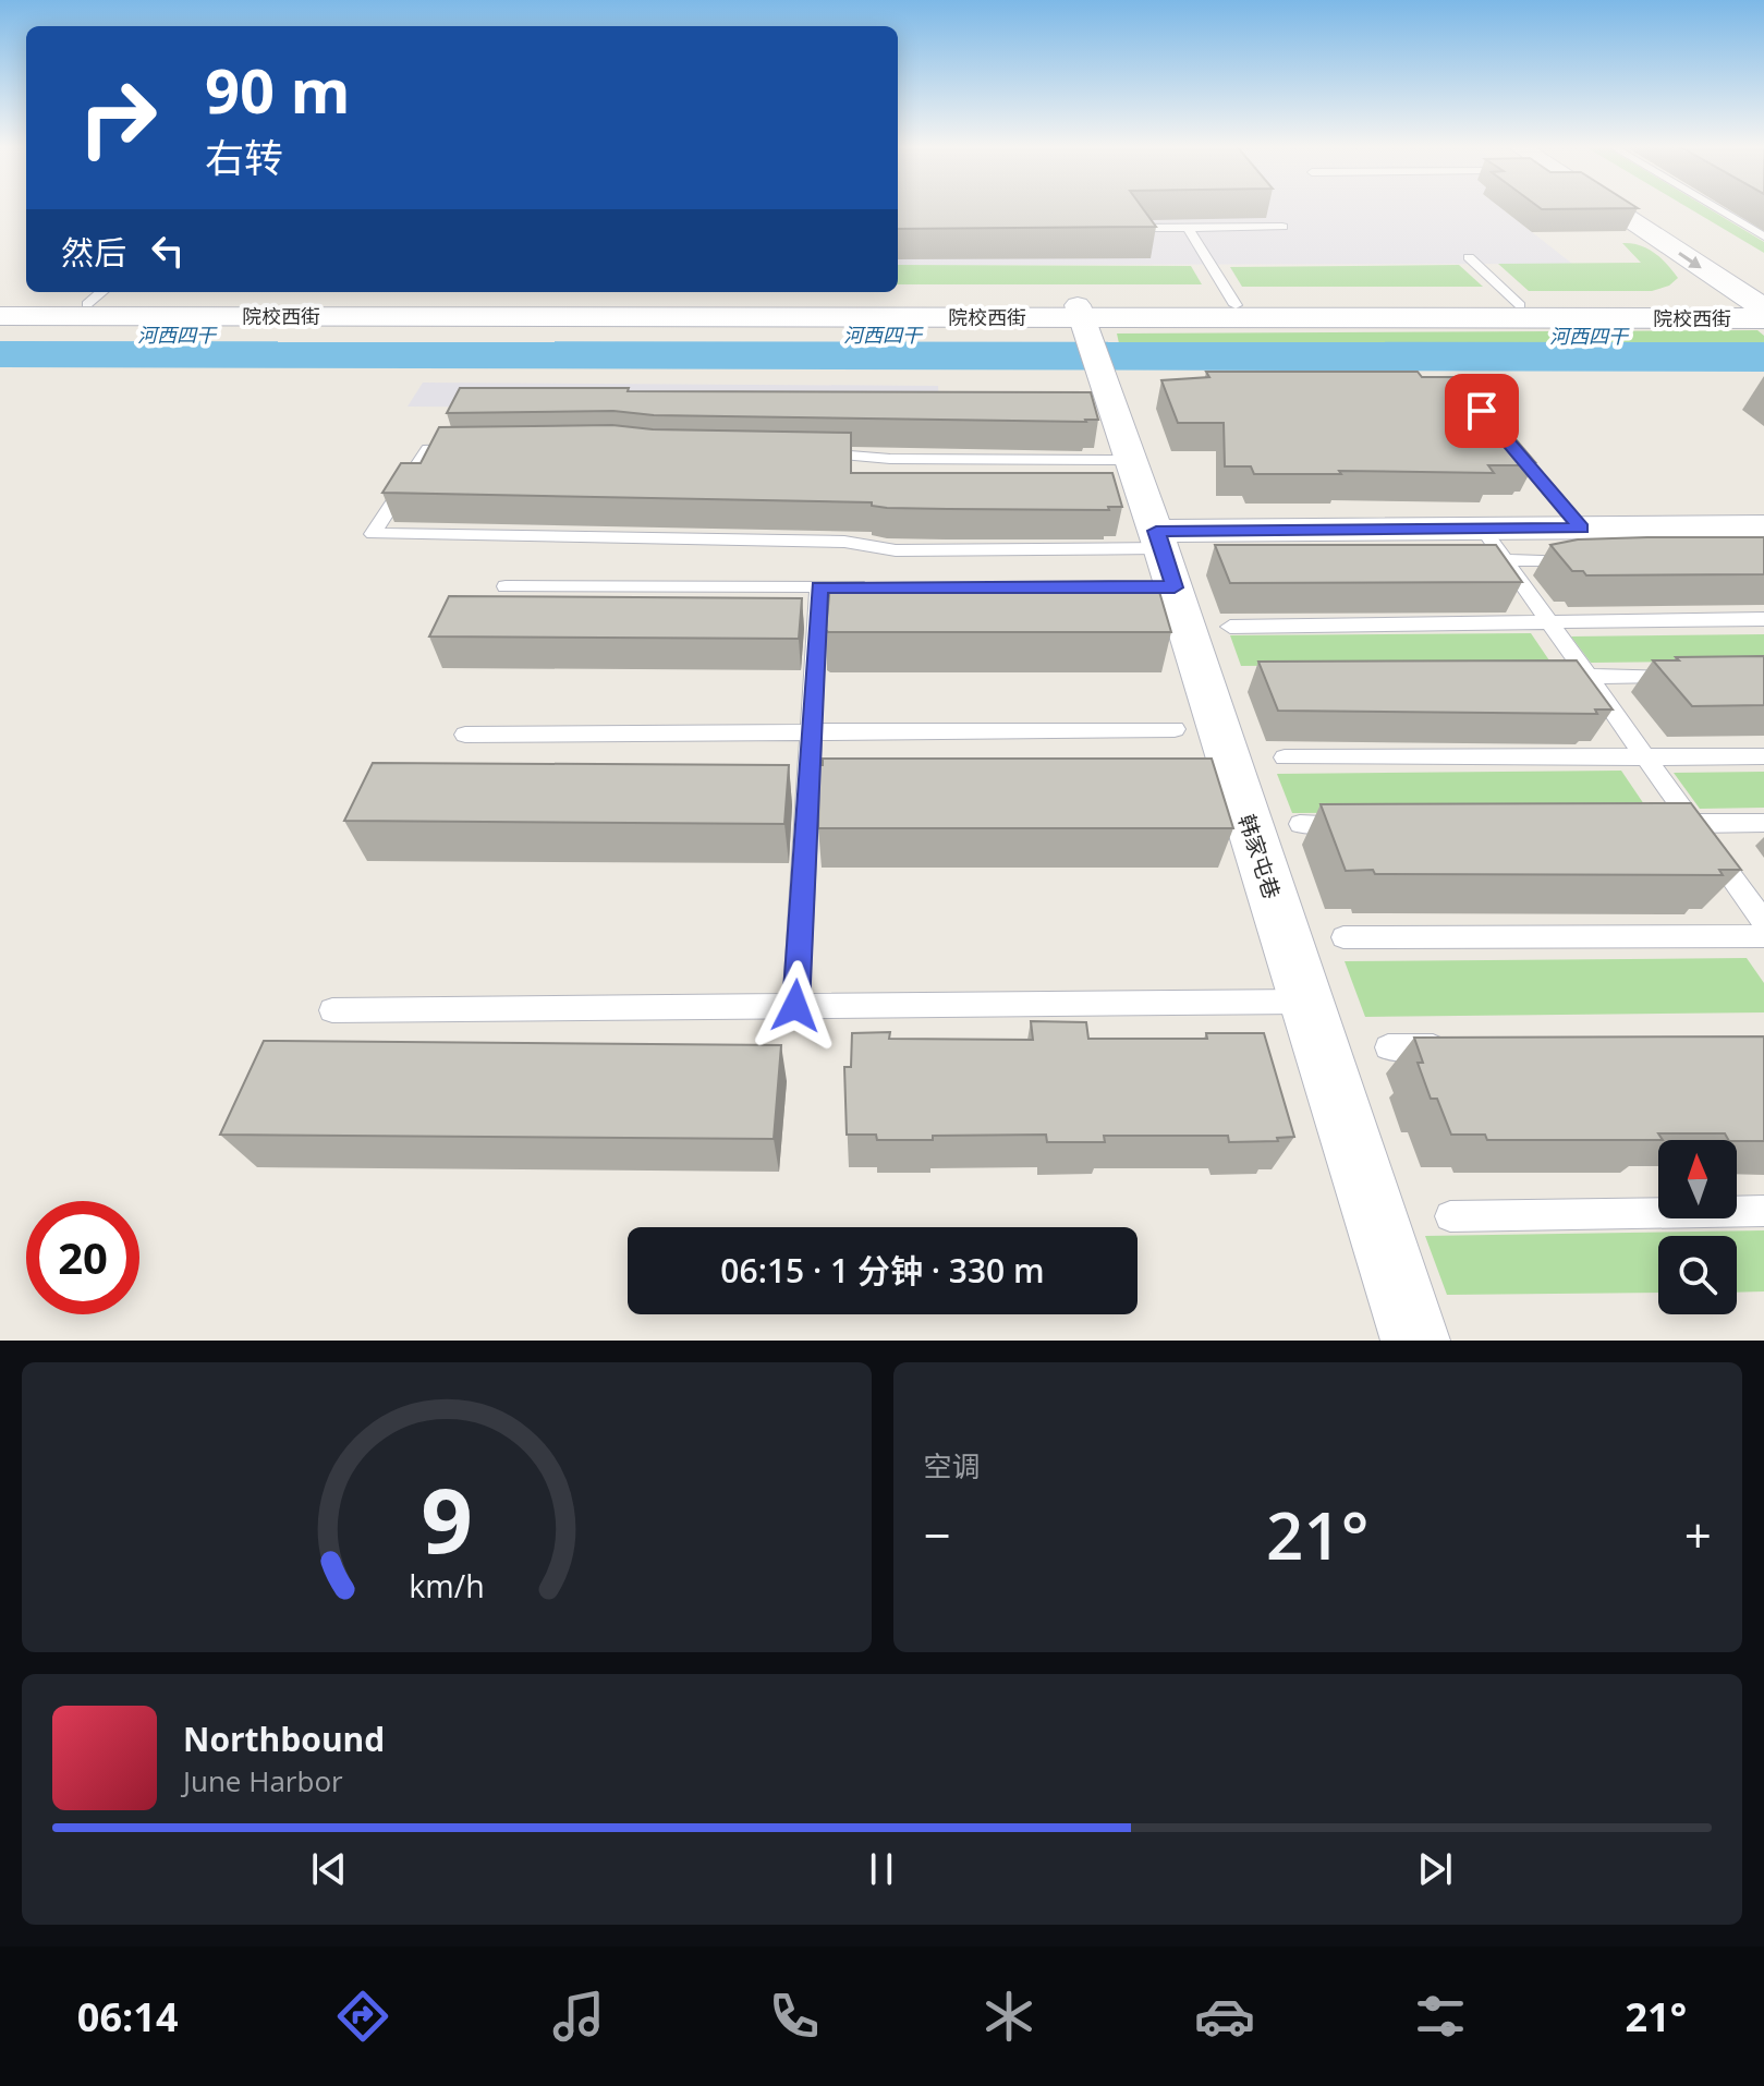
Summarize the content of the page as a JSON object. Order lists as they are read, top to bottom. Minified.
{"streets":{"main road":["院校西街"],"street":["韩家屯巷"]},"crossings":[["院校西街","韩家屯巷"]],"water":["河西四干"],"north":"top","page":{"turn":["90 m","右转"],"then":"然后","limit":"20","trip":"06:15 · 1 分钟 · 330 m","tile":"空调","heat":["−","21°","+"],"song":["Northbound","June Harbor"],"tabs":["06:14","21°"],"gauge":["9","km/h"]}}
